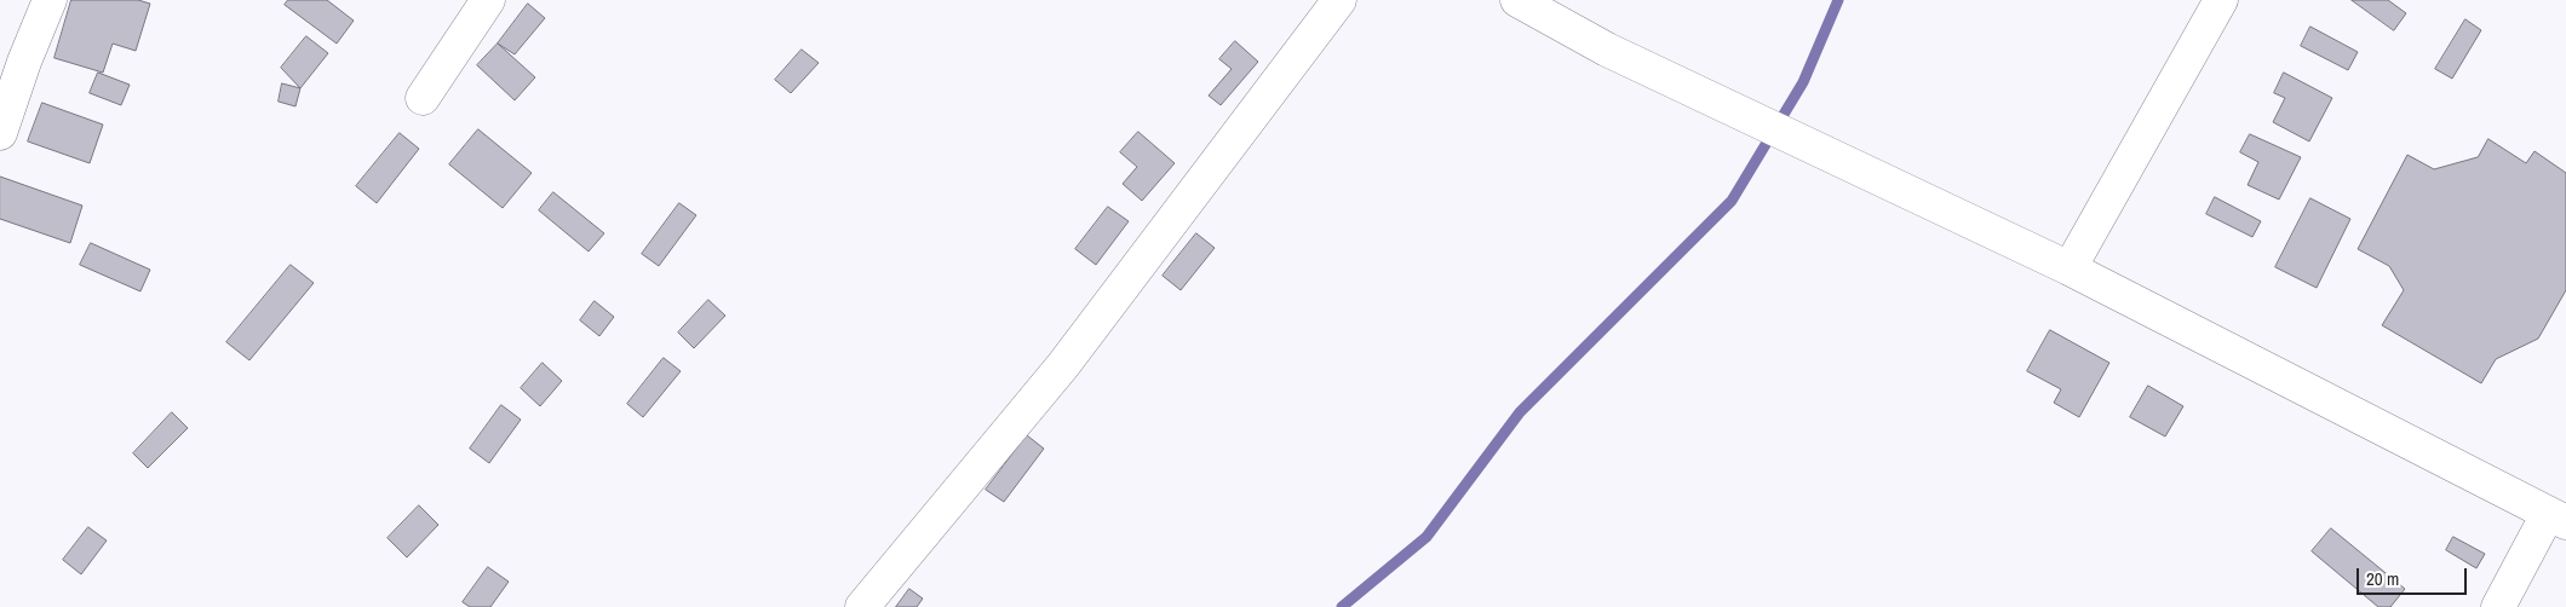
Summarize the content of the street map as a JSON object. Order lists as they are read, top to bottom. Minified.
{"scale_bar":"20 m"}
